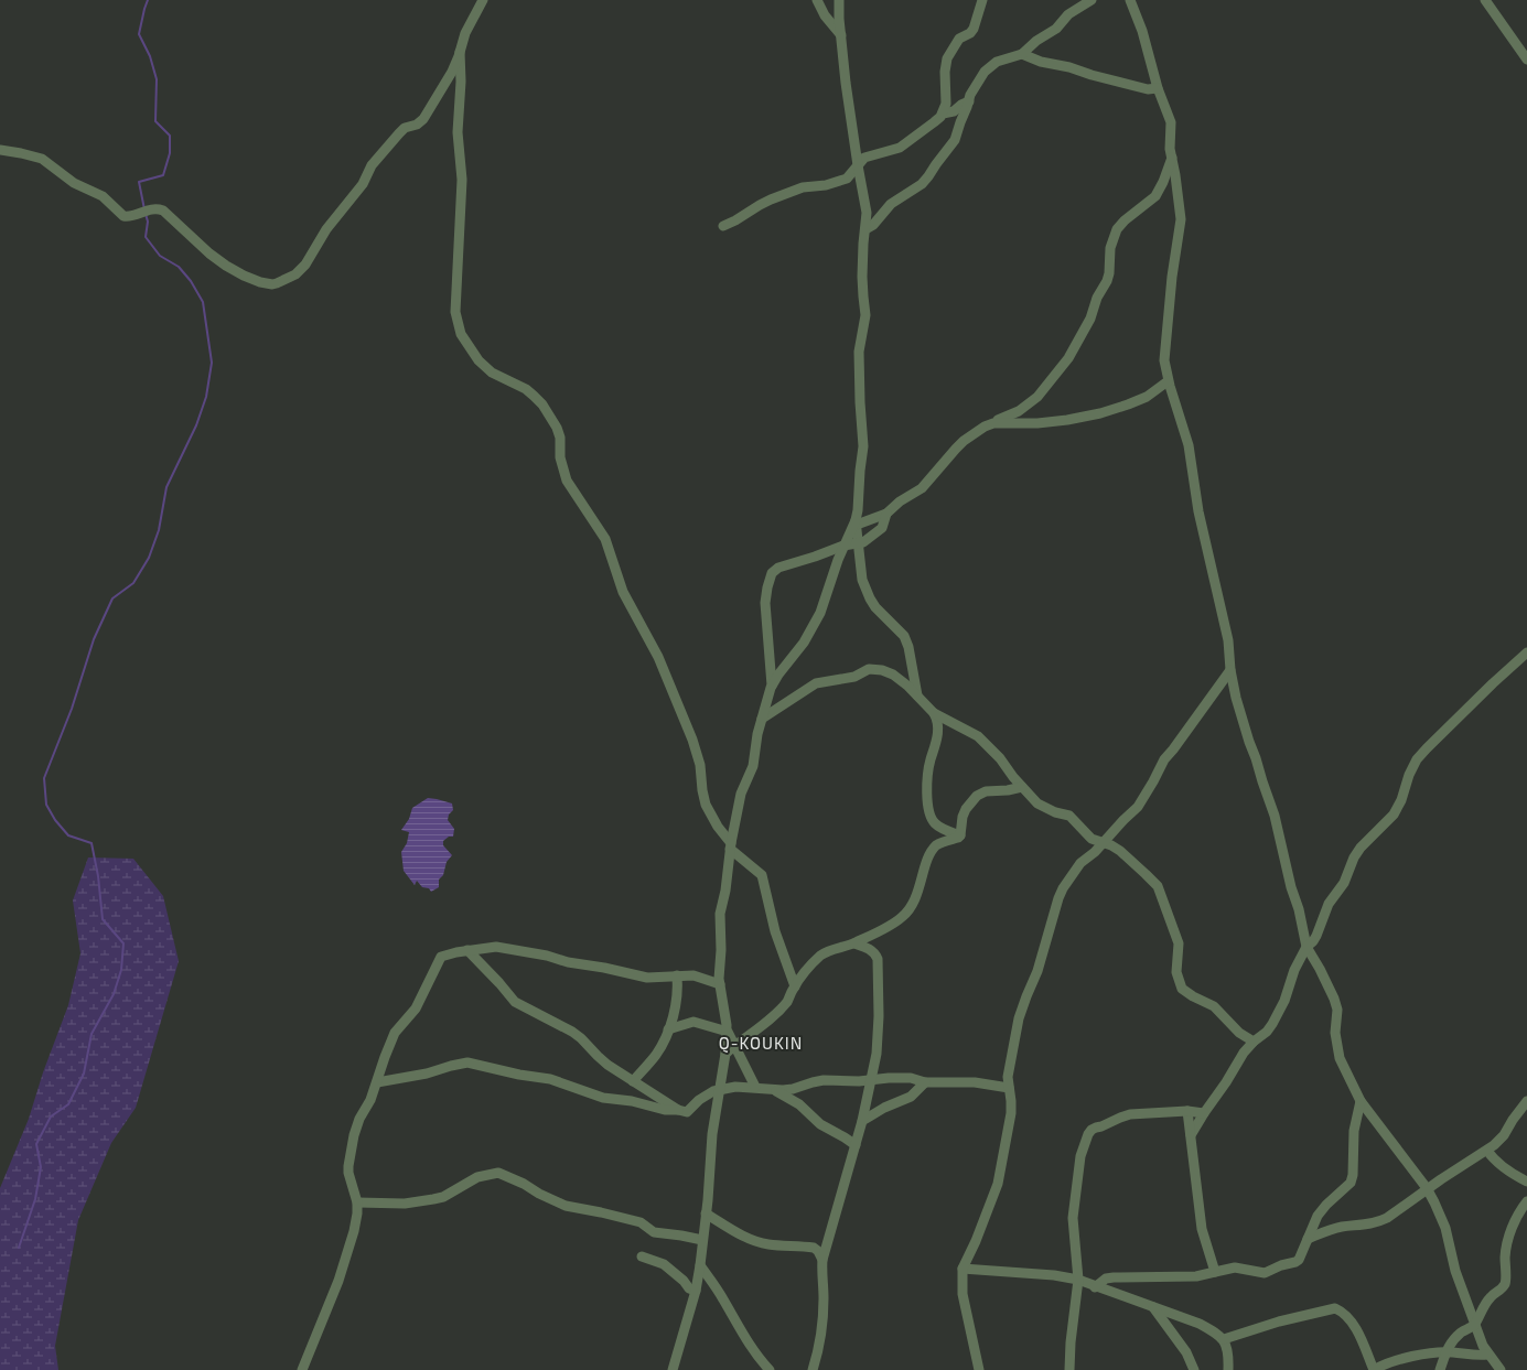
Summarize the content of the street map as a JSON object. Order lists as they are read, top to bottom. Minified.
{"districts":["Q-KOUKIN"]}
